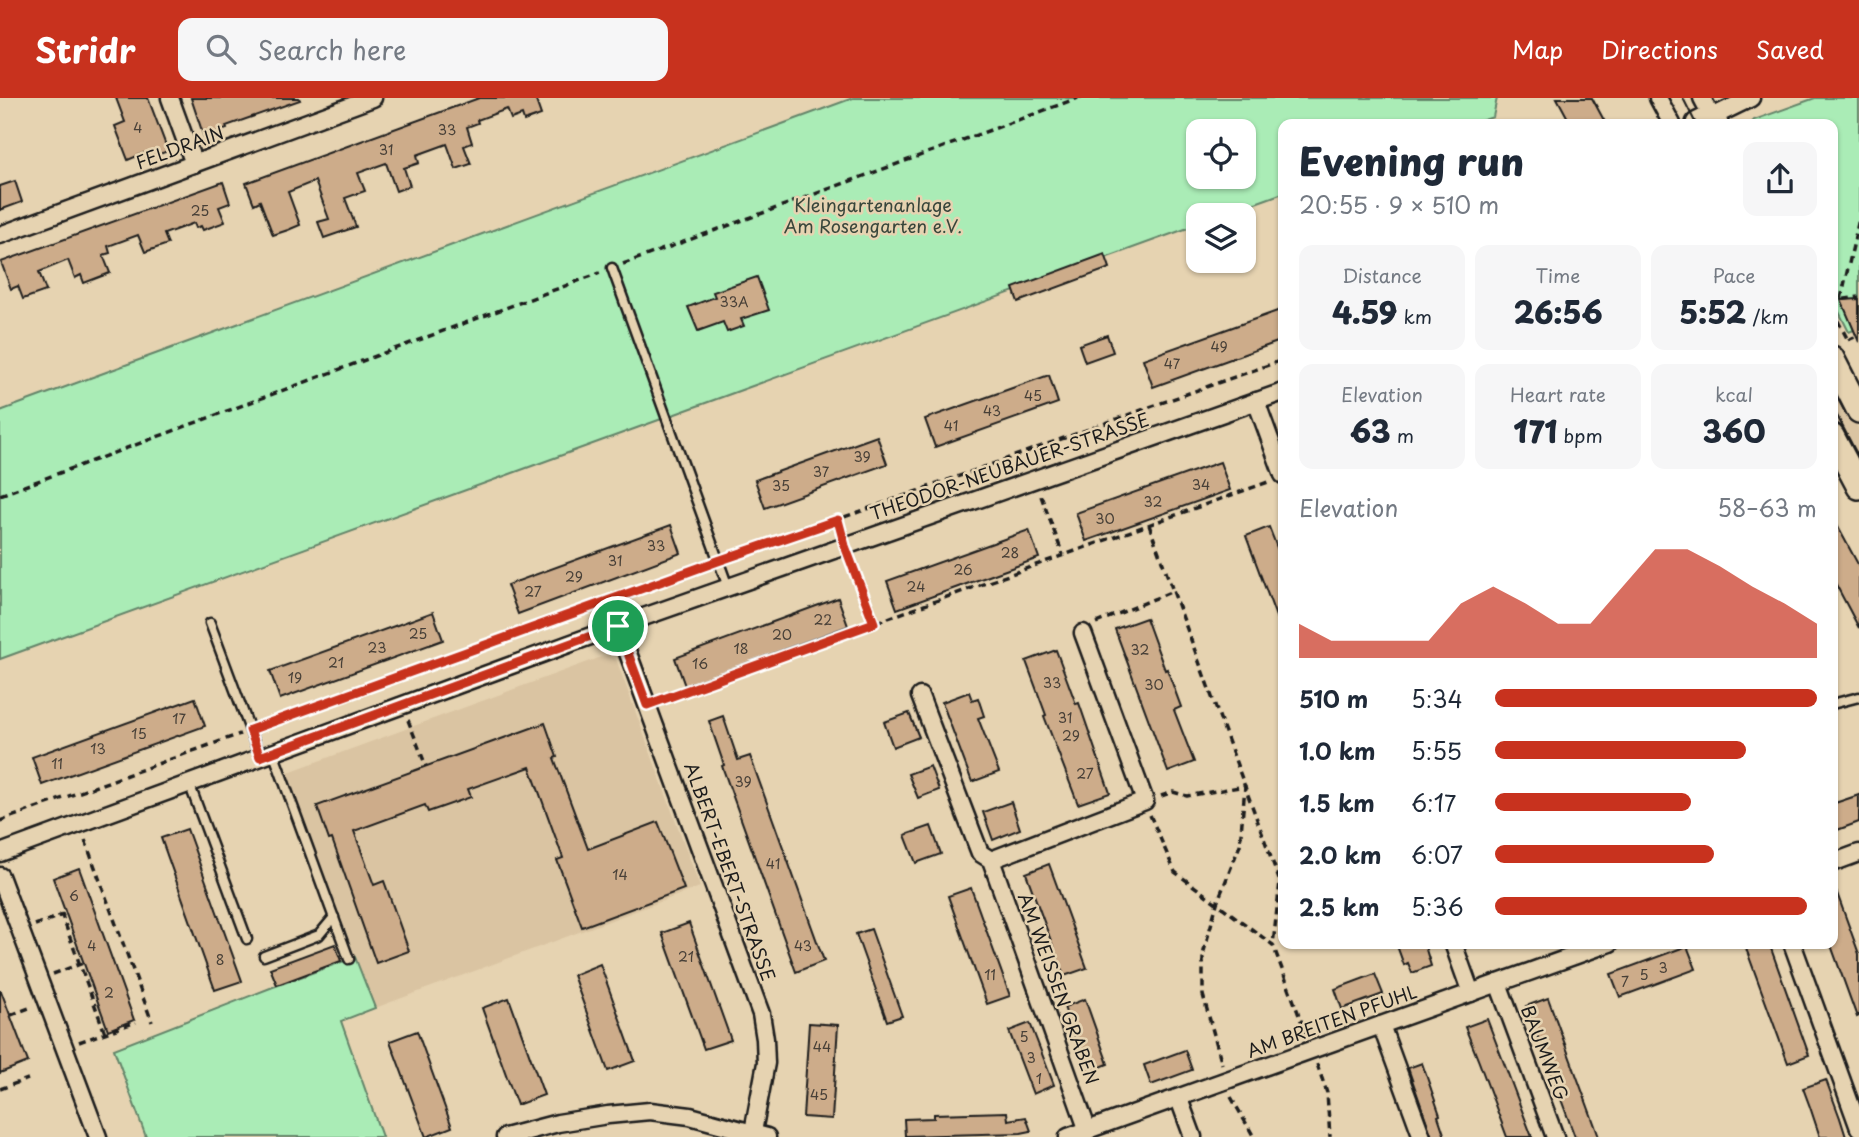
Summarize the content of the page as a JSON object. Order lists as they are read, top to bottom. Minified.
{"streets":{"street":["FELDRAIN","THEODOR-NEUBAUER-STRASSE","ALBERT-EBERT-STRASSE","AM WEISSEN GRABEN","AM BREITEN PFUHL","BAUMWEG"]},"crossings":[["THEODOR-NEUBAUER-STRASSE","ALBERT-EBERT-STRASSE"],["AM WEISSEN GRABEN","AM BREITEN PFUHL"],["AM BREITEN PFUHL","BAUMWEG"]],"parks":["Kleingartenanlage Am Rosengarten e.V."],"house_numbers":["4","33","31","25","33A","49","47","45","43","41","39","37","34","35","32","30","33","28","31","26","29","24","27","22","25","20","23","18","32","21","16","19","33","30","31","17","15","29","13","11","27","39","41","14","6","4","43","21","8","3","11","5","7","2","5","44","3","1","45"],"page":{"header":"Stridr","search":"Search here","nav":["Map","Directions","Saved"],"heading":["Evening run","20:55 · 9 × 510 m"],"stats":[["Distance","4.59 km"],["Time","26:56"],["Pace","5:52 /km"],["Elevation","63 m"],["Heart rate","171 bpm"],["kcal","360"]],"chart":["Elevation","58–63 m"],"list":[{"name":"510 m","note":"5:34"},{"name":"1.0 km","note":"5:55"},{"name":"1.5 km","note":"6:17"},{"name":"2.0 km","note":"6:07"},{"name":"2.5 km","note":"5:36"}]}}
